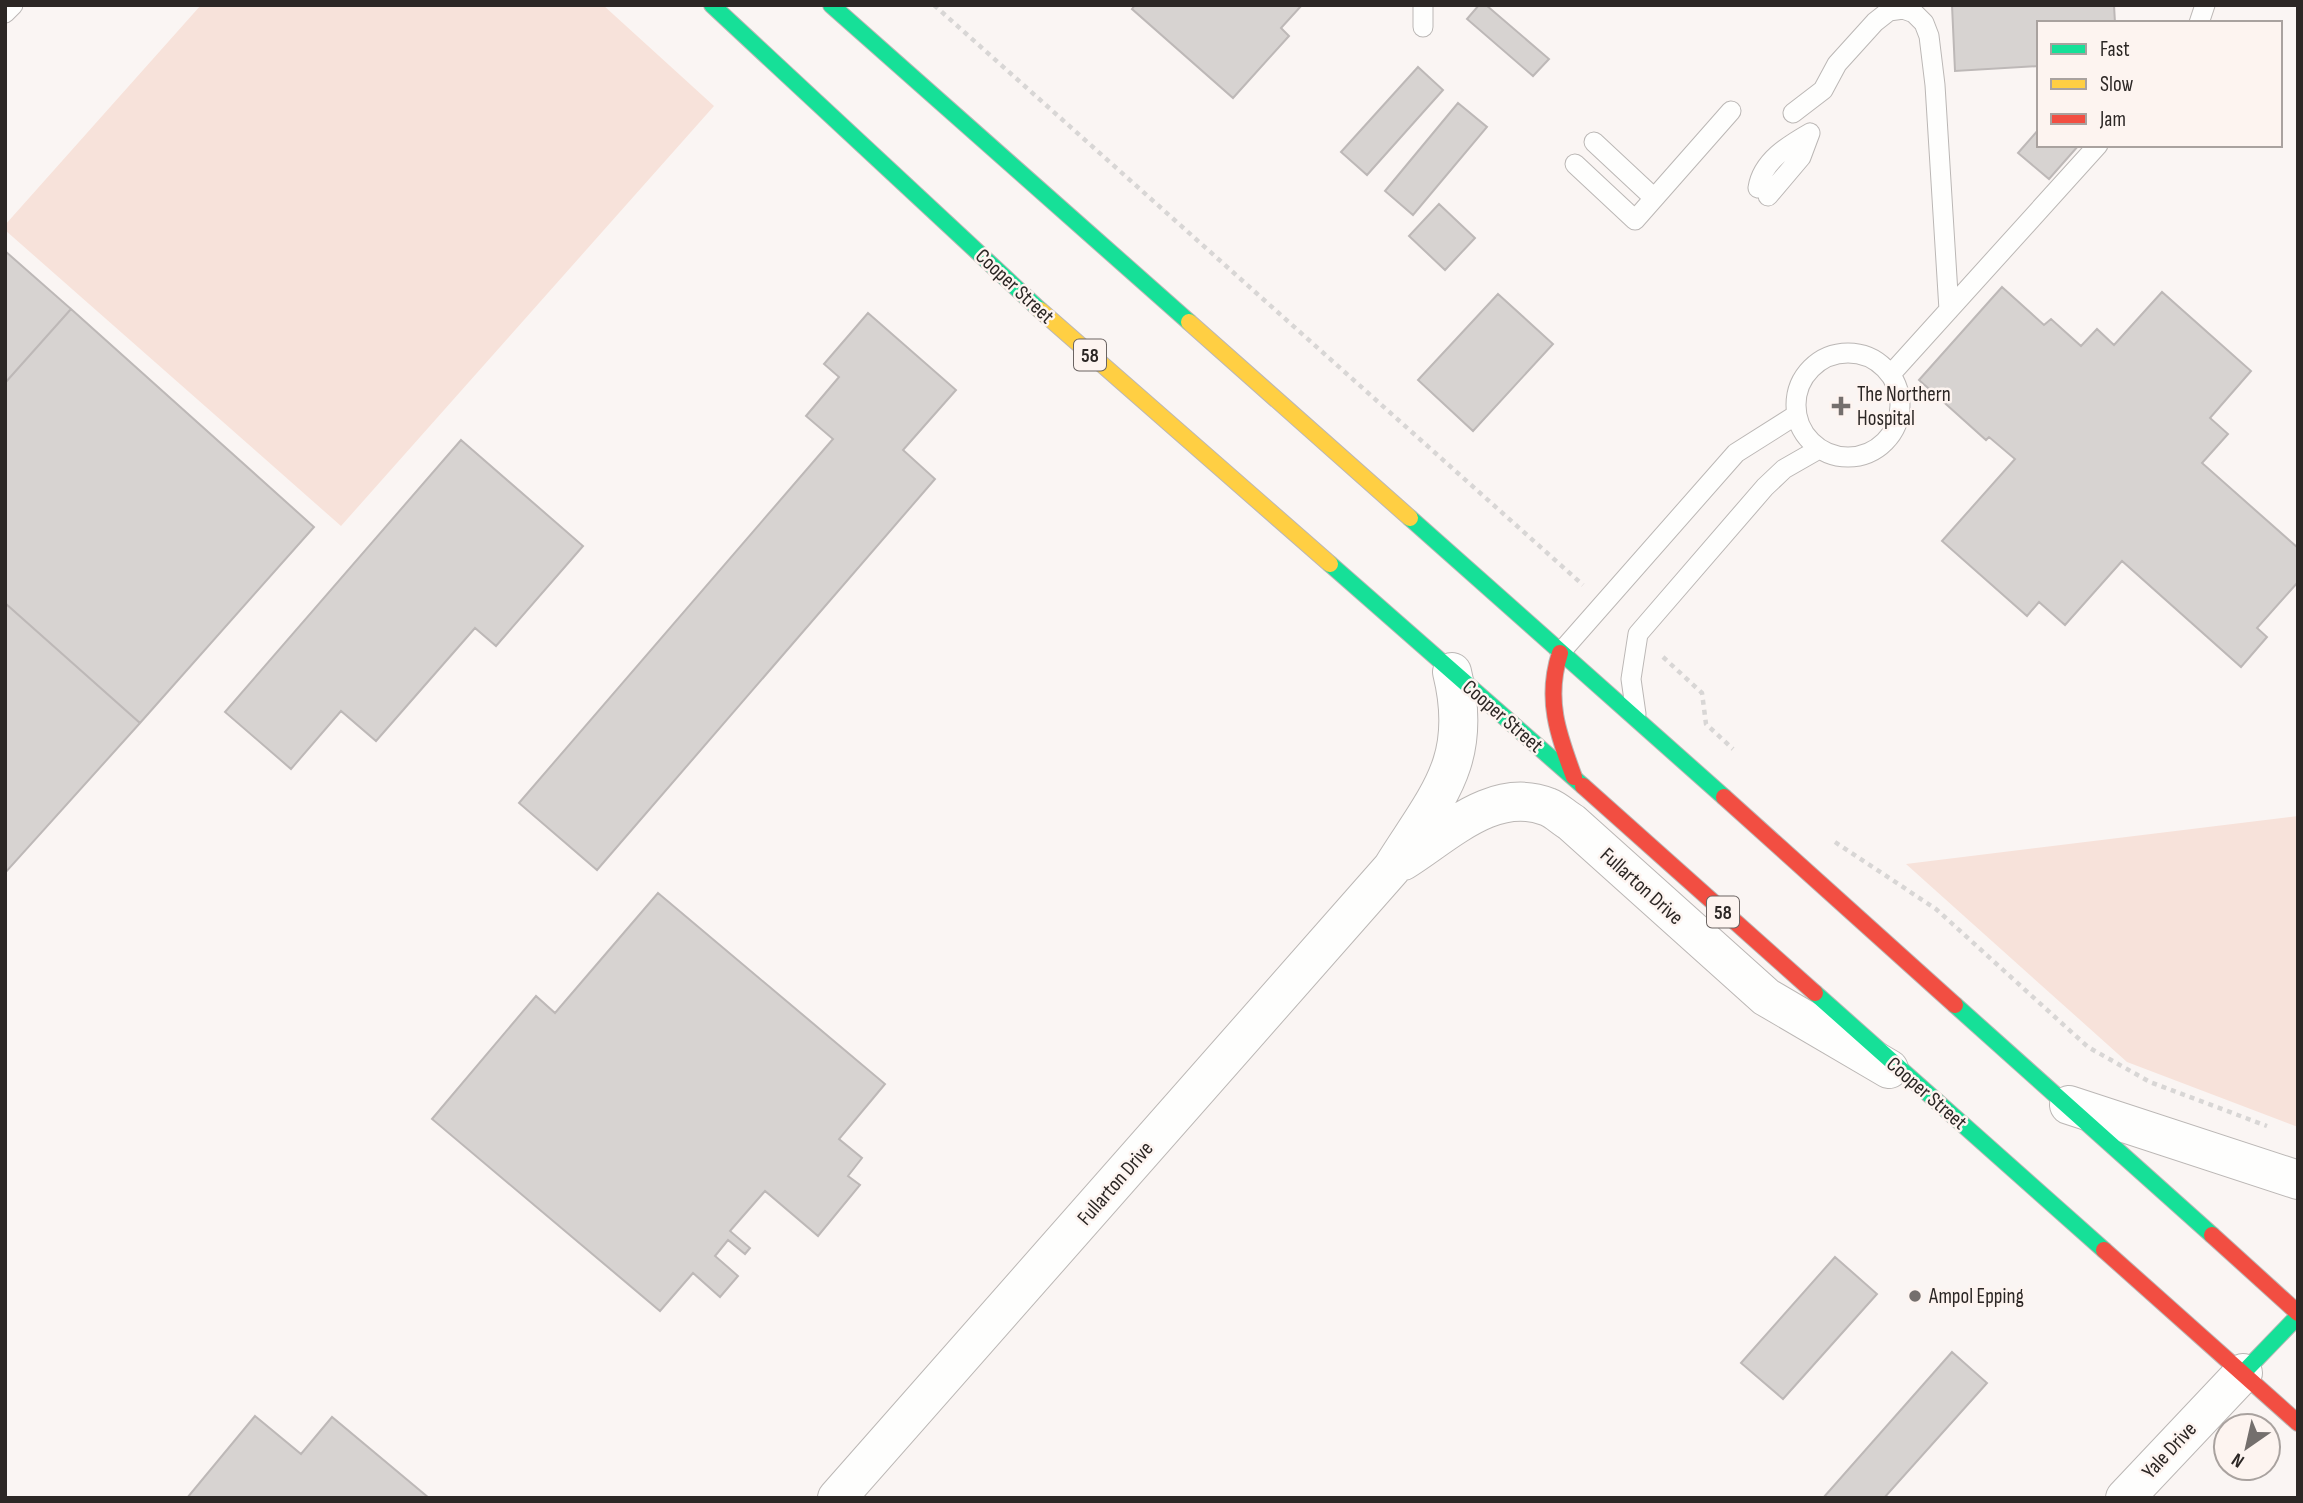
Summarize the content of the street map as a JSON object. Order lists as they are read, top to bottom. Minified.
{"streets":{"main road":["Cooper Street","58"],"street":["Fullarton Drive","Yale Drive"]},"crossings":[["Cooper Street","Fullarton Drive"],["Cooper Street","Yale Drive"]],"places":{"health":["The Northern Hospital"],"other":["Ampol Epping"]},"legend":["Fast","Slow","Jam"],"north":"bottom left"}
